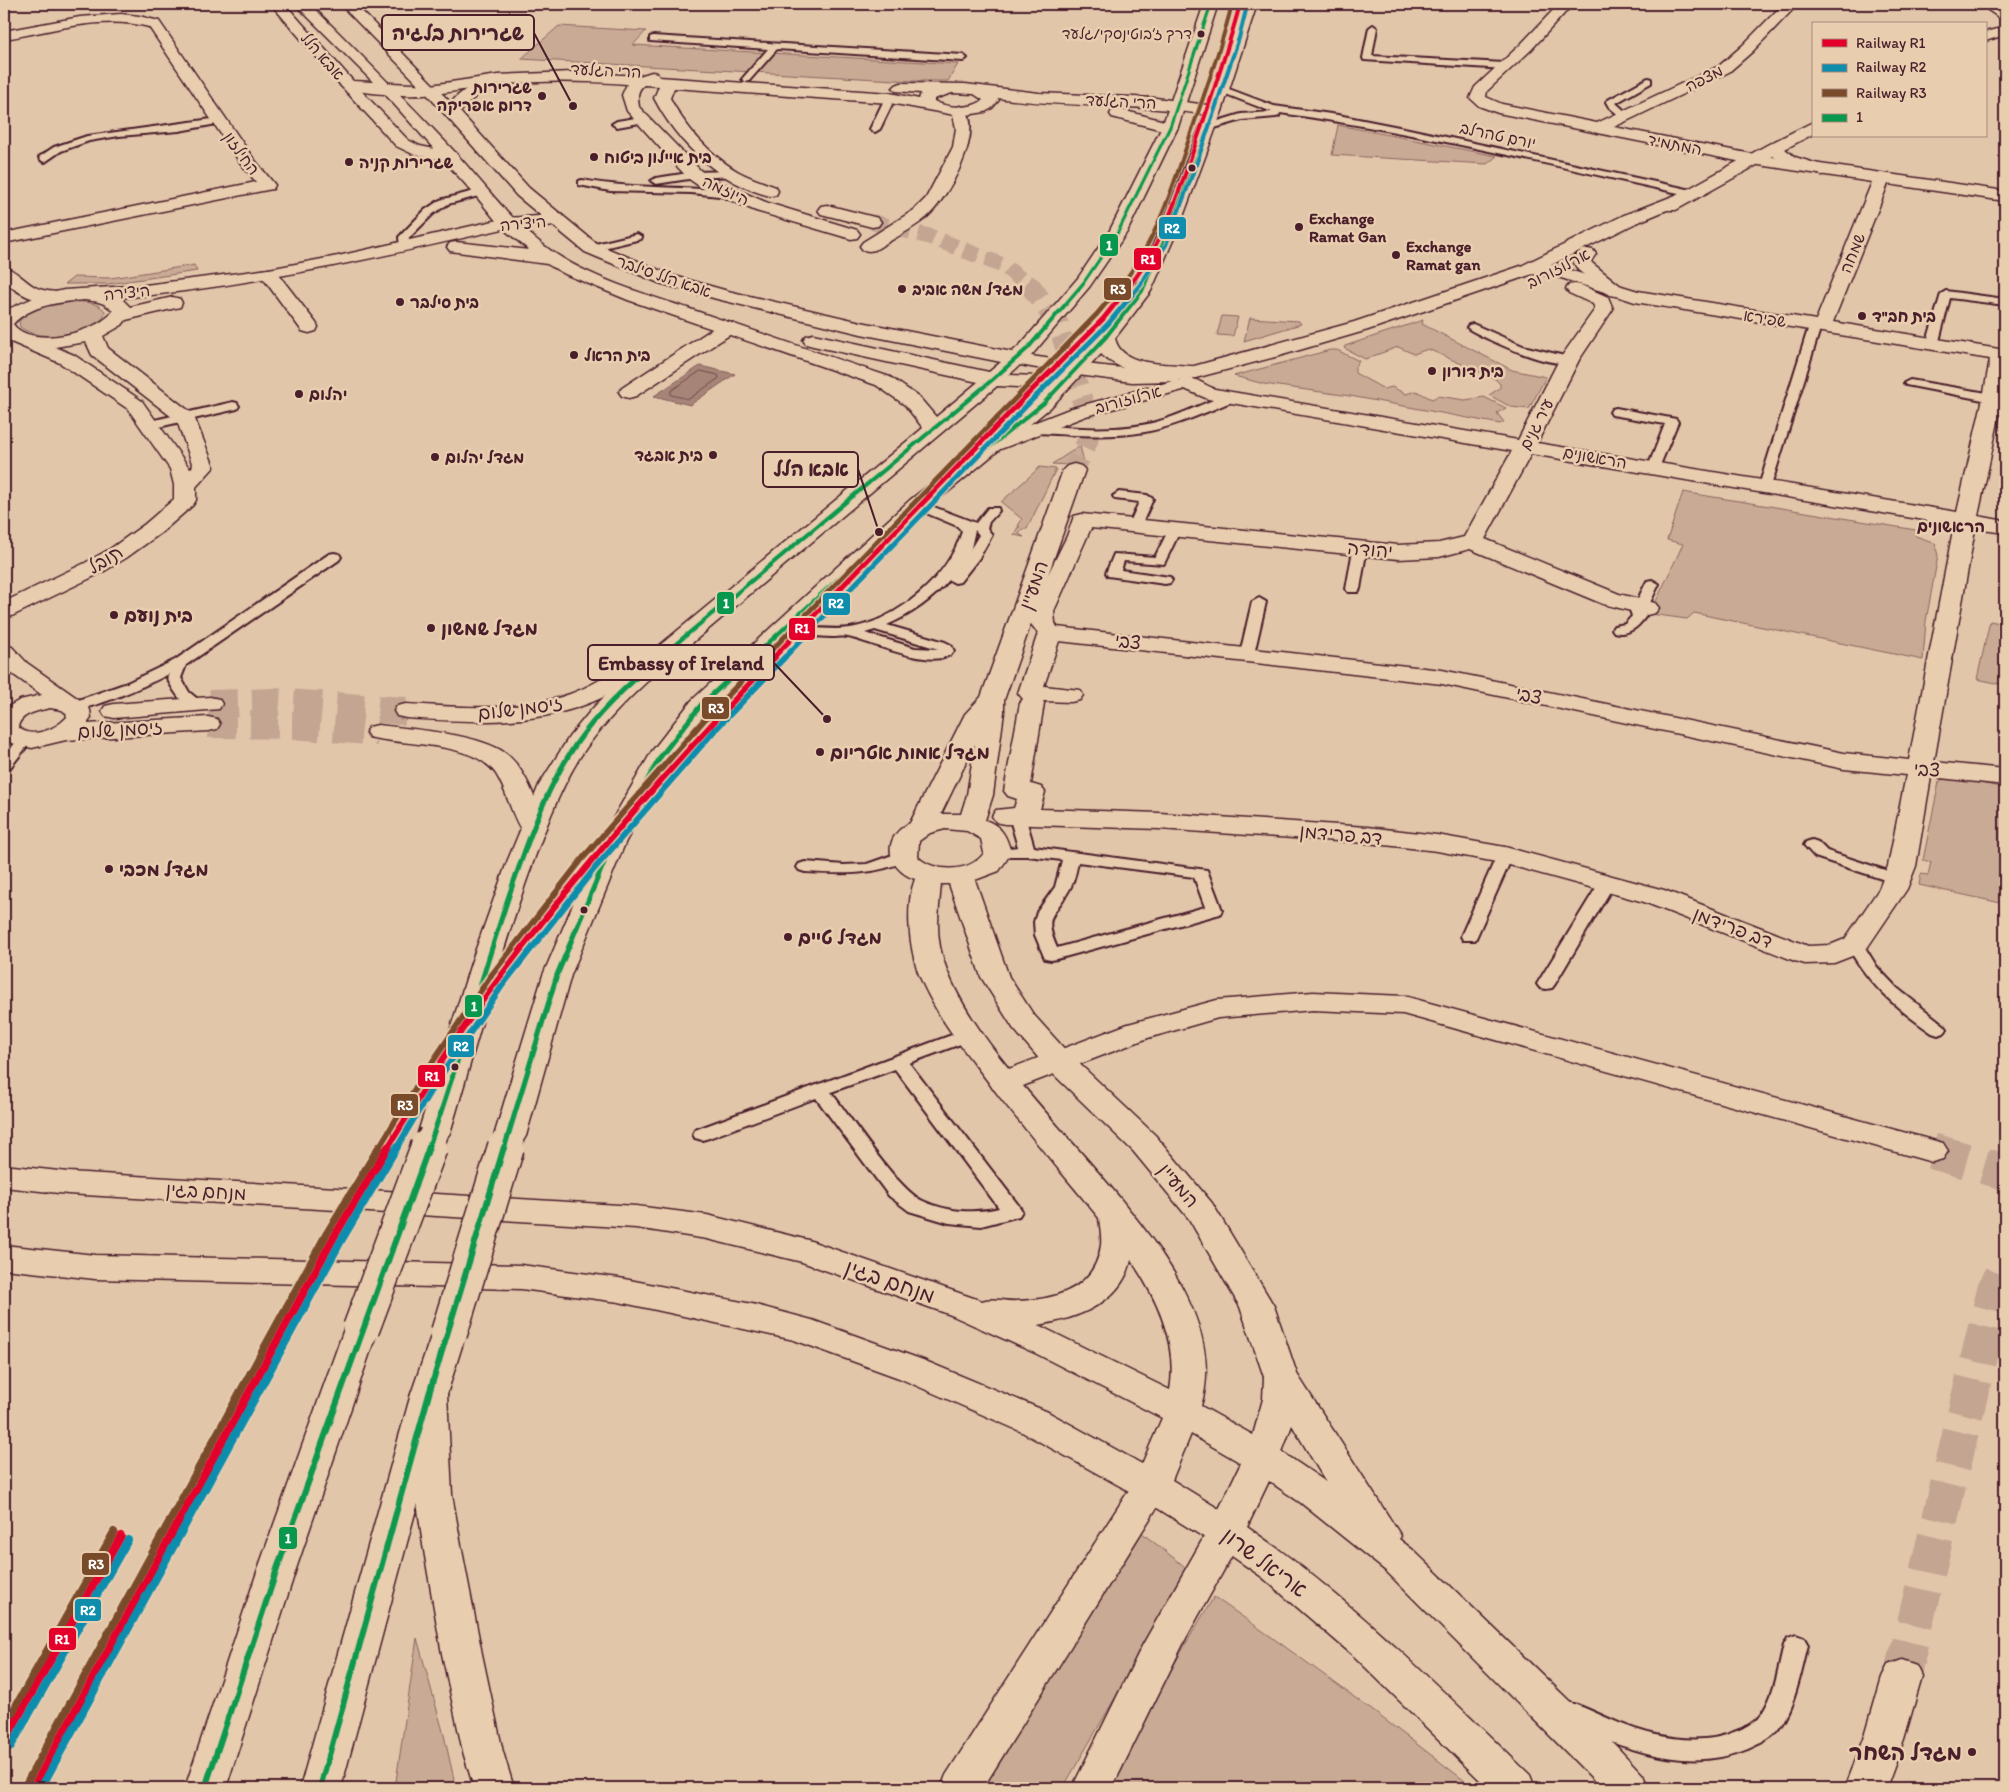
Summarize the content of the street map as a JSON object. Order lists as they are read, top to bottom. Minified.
{"streets":{"main road":["אבא הלל","הרי הגלעד","מצפה","המתמיד","החילזון","היוזמה","היצירה","שמחה","ארלוזורוב","אבא הלל סילבר","שפירא","עיר גנים","הראשונים","יהודה","תובל","המעיין","צבי","זיסמן שלום","דב פרידמן","מנחם בגין","אריאל שרון"],"lane":["יורם טהרלב"]},"crossings":[["אבא הלל","הרי הגלעד"],["אבא הלל","אבא הלל סילבר"],["הרי הגלעד","יורם טהרלב"],["הרי הגלעד","אבא הלל סילבר"],["מצפה","המתמיד"],["יורם טהרלב","ארלוזורוב"],["המתמיד","שמחה"],["המתמיד","ארלוזורוב"],["היצירה","אבא הלל סילבר"],["שמחה","שפירא"],["ארלוזורוב","אבא הלל סילבר"],["ארלוזורוב","שפירא"],["ארלוזורוב","הראשונים"],["שפירא","עיר גנים"],["עיר גנים","הראשונים"],["עיר גנים","יהודה"],["יהודה","המעיין"],["המעיין","צבי"],["המעיין","מנחם בגין"],["המעיין","אריאל שרון"]],"districts":["הראשונים"],"places":["דרך ז׳בוטינסקי/גלעד","שגרירות דרום אפריקה","שגרירות בלגיה","בית איילון ביטוח","שגרירות קניה","Exchange Ramat Gan","Exchange Ramat gan","מגדל משה אביב","בית סילבר","בית חב\"ד","בית הראל","בית דורון","יהלום","בית אבגד","מגדל יהלום","אבא הלל","בית נועם","מגדל שמשון","Embassy of Ireland","מגדל אמות אטריום","מגדל מכבי","מגדל טיים","מגדל השחר"],"lines":["rail line R1","rail line R3","transit line 1","rail line R2"],"legend":["Railway R1","Railway R2","Railway R3","1"]}
